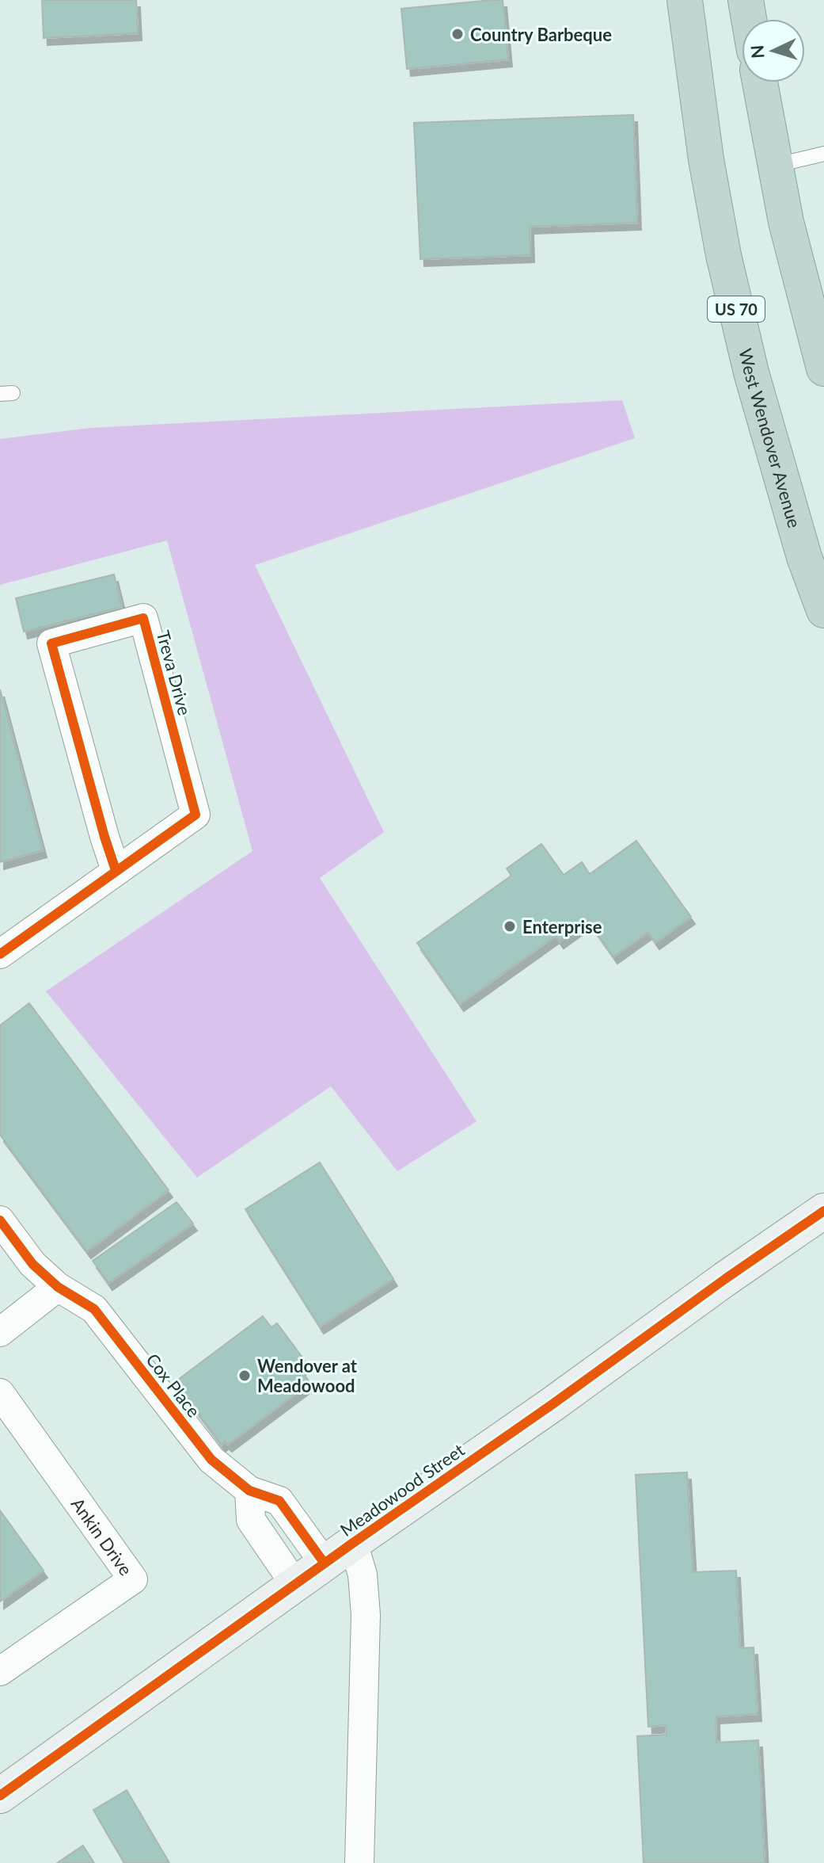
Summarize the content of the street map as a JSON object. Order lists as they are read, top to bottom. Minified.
{"streets":{"highway":["US 70","West Wendover Avenue"],"street":["Treva Drive","Cox Place","Meadowood Street","Ankin Drive"]},"crossings":[["Cox Place","Meadowood Street"]],"places":["Country Barbeque","Enterprise","Wendover at Meadowood"],"north":"left"}
